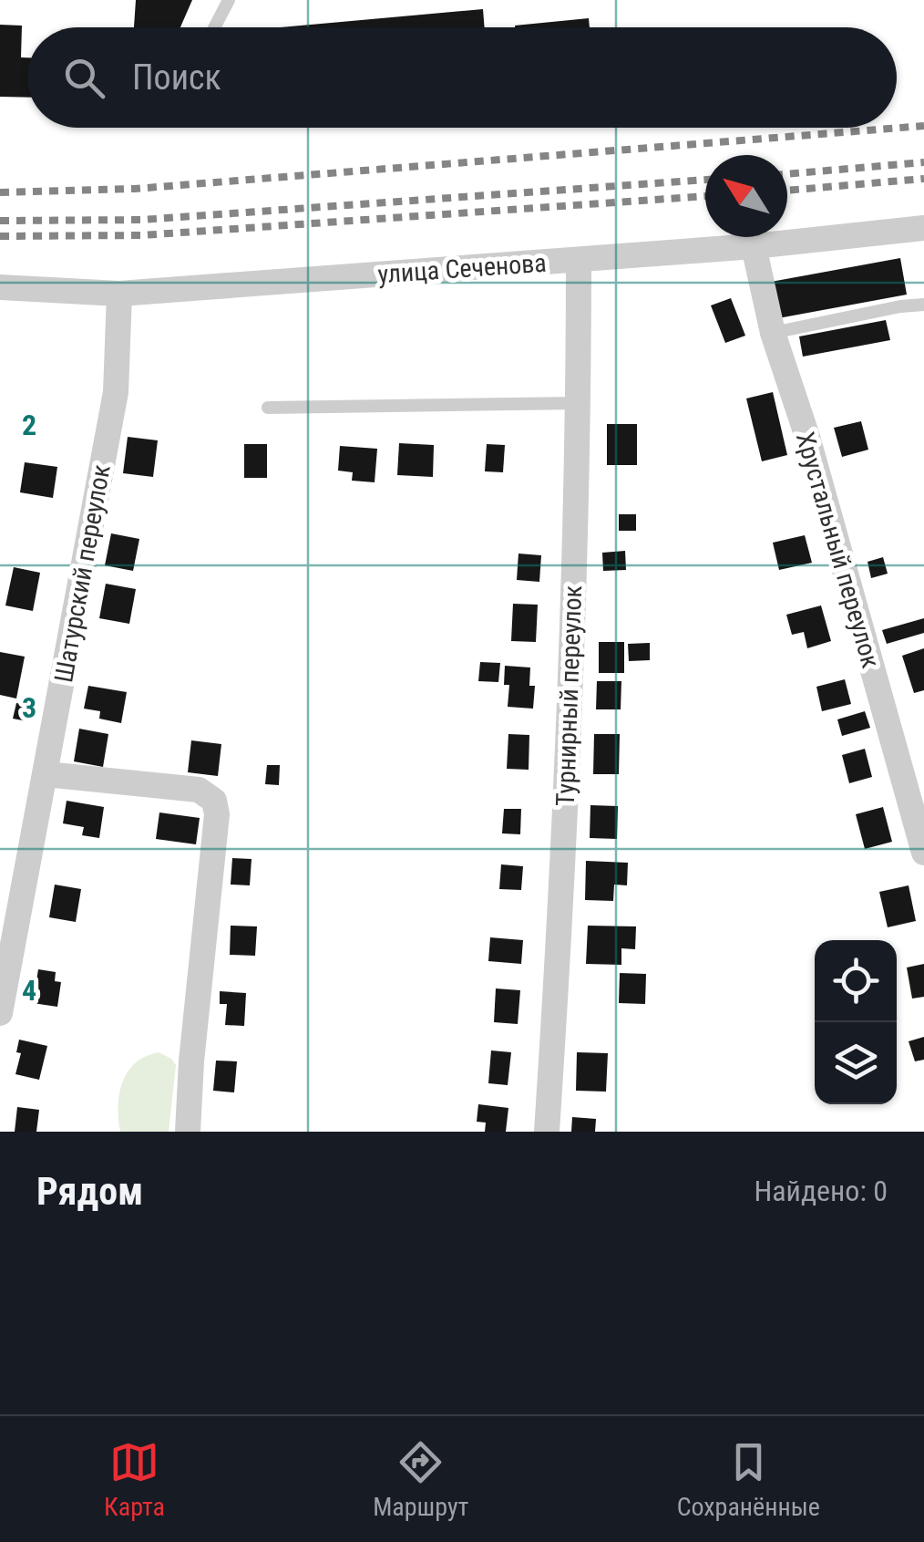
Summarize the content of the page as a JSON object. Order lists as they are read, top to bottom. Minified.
{"streets":{"street":["улица Сеченова","Хрустальный переулок","Шатурский переулок","Турнирный переулок"]},"crossings":[["улица Сеченова","Хрустальный переулок"],["улица Сеченова","Шатурский переулок"],["улица Сеченова","Турнирный переулок"]],"north":"top left","page":{"search":"Поиск","heading":["Рядом","Найдено: 0"],"nav":["Карта","Маршрут","Сохранённые"]},"grid":{"rows":["2","3","4"]}}
